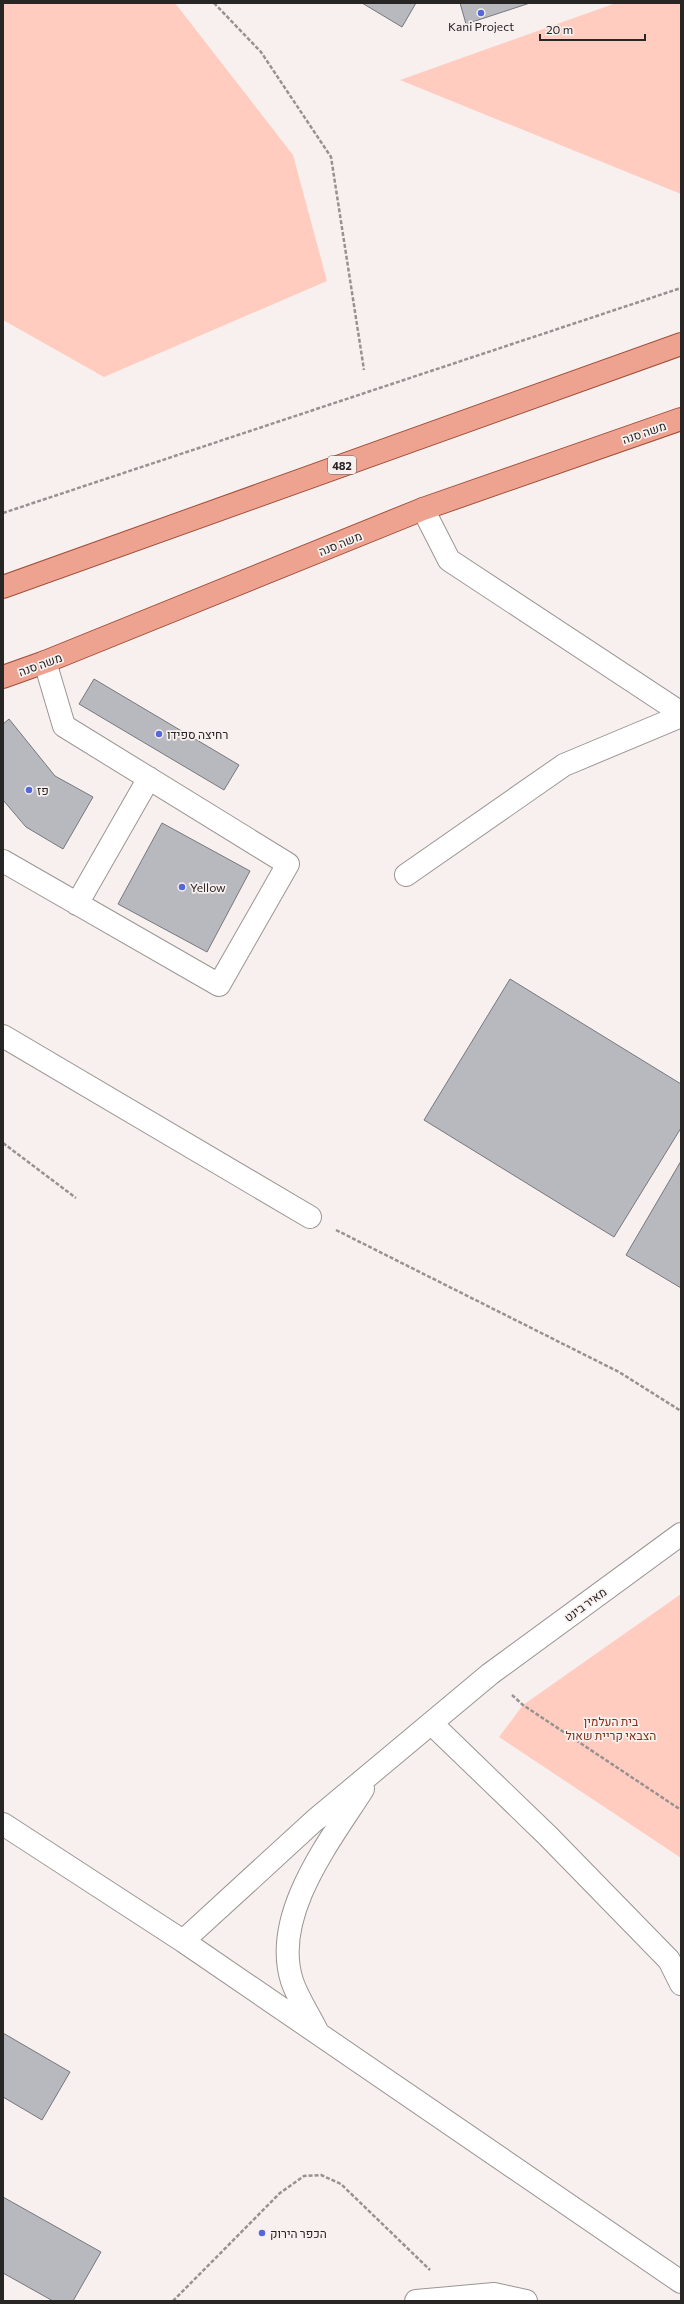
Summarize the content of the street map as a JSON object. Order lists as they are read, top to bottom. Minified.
{"streets":{"main road":["משה סנה","482"],"street":["מאיר בינט"]},"parks":["בית העלמין הצבאי קריית שאול"],"places":["Kani Project","רחיצה ספידו","פז","Yellow","הכפר הירוק"],"scale_bar":"20 m"}
